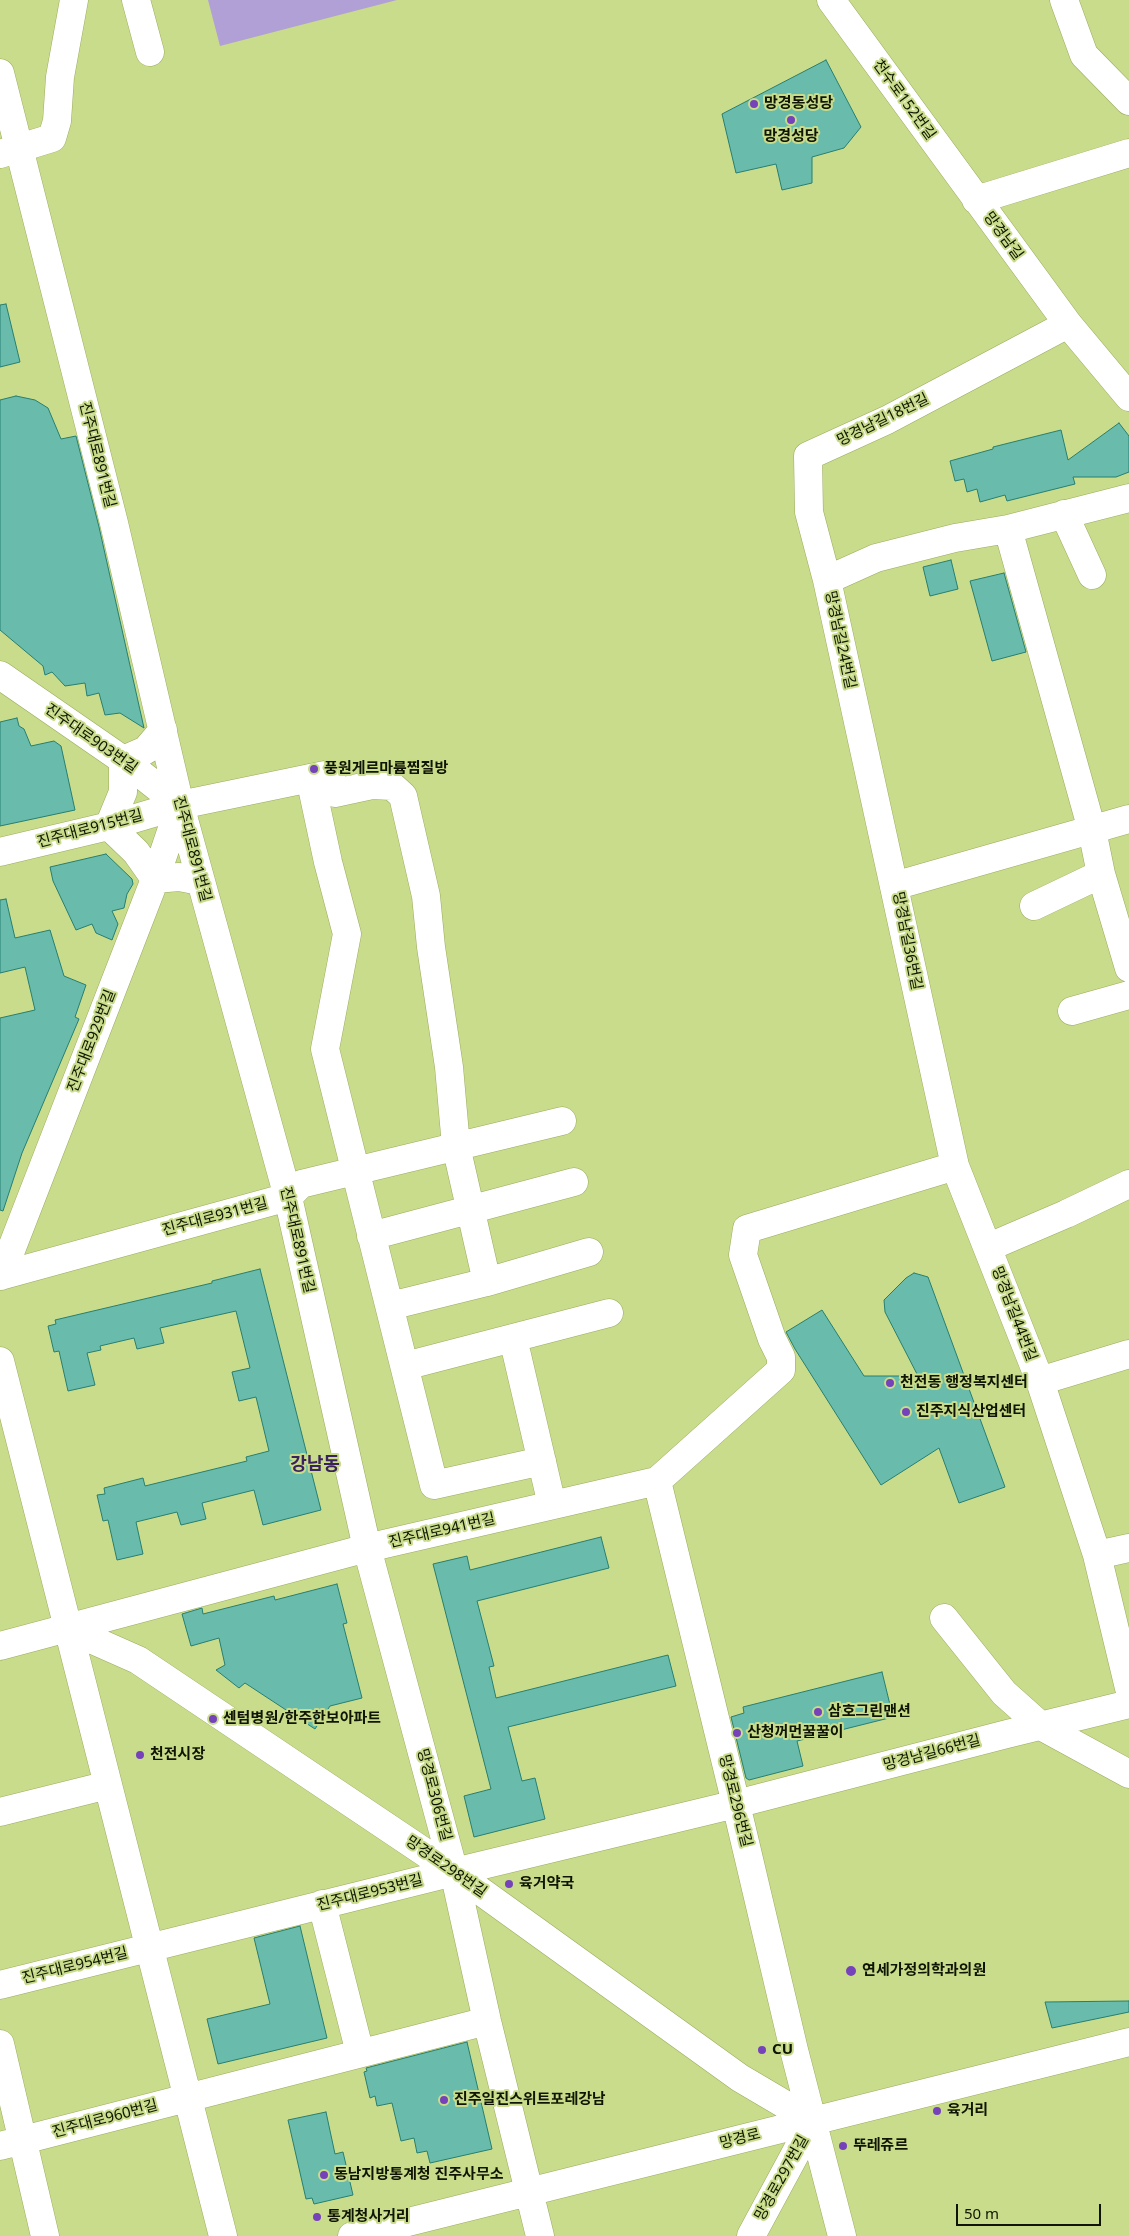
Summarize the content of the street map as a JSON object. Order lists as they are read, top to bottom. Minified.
{"streets":{"street":["천수로152번길","망경남길","망경남길18번길","진주대로891번길","망경남길24번길","진주대로903번길","진주대로915번길","망경남길36번길","진주대로929번길","진주대로931번길","망경남길44번길","진주대로941번길","망경남길66번길","망경로306번길","망경로296번길","망경로298번길","진주대로953번길","진주대로954번길","진주대로960번길","망경로","망경로297번길"]},"crossings":[["천수로152번길","망경남길"],["망경남길","망경남길18번길"],["망경남길18번길","망경남길24번길"],["진주대로891번길","진주대로903번길"],["진주대로891번길","진주대로915번길"],["진주대로891번길","진주대로929번길"],["진주대로891번길","진주대로931번길"],["진주대로891번길","진주대로941번길"],["진주대로891번길","망경로306번길"],["망경남길24번길","망경남길36번길"],["진주대로903번길","진주대로915번길"],["진주대로903번길","진주대로929번길"],["진주대로915번길","진주대로929번길"],["진주대로915번길","진주대로931번길"],["망경남길36번길","망경남길44번길"],["망경남길36번길","진주대로941번길"],["진주대로929번길","진주대로931번길"],["진주대로941번길","망경로306번길"],["진주대로941번길","망경로296번길"],["진주대로941번길","망경로298번길"],["망경남길66번길","망경로296번길"],["망경남길66번길","진주대로953번길"],["망경로306번길","망경로298번길"],["망경로306번길","진주대로953번길"],["망경로306번길","진주대로960번길"],["망경로306번길","망경로"],["망경로296번길","망경로298번길"],["망경로296번길","진주대로953번길"],["망경로296번길","망경로"],["망경로296번길","망경로297번길"],["망경로298번길","진주대로953번길"],["망경로298번길","망경로"],["망경로298번길","망경로297번길"],["진주대로953번길","진주대로954번길"],["망경로","망경로297번길"]],"districts":["강남동"],"places":["망경동성당","망경성당","풍원게르마륨찜질방","천전동 행정복지센터","진주지식산업센터","삼호그린맨션","센텀병원/한주한보아파트","산청꺼먼꿀꿀이","천전시장","육거약국","연세가정의학과의원","CU","진주일진스위트포레강남","육거리","뚜레쥬르","동남지방통계청 진주사무소","통계청사거리"],"scale_bar":"50 m"}
